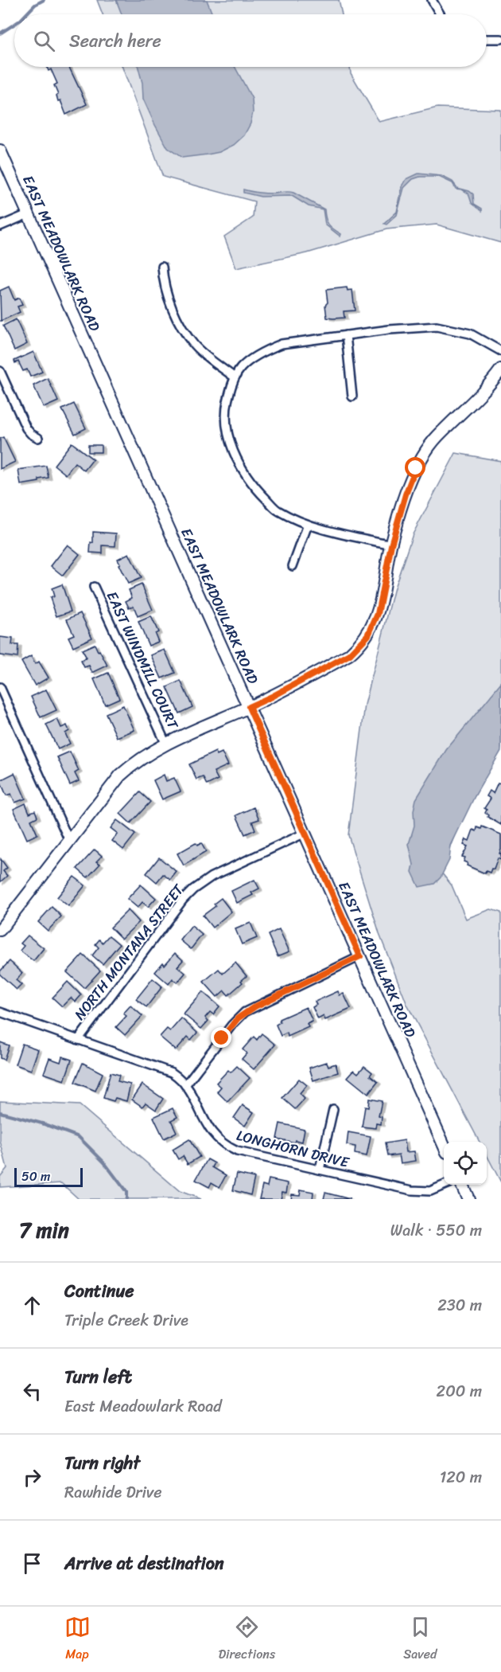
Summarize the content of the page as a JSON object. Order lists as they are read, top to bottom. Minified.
{"streets":{"main road":["EAST MEADOWLARK ROAD"],"street":["EAST WINDMILL COURT","NORTH MONTANA STREET","LONGHORN DRIVE"]},"crossings":[["EAST MEADOWLARK ROAD","NORTH MONTANA STREET"],["NORTH MONTANA STREET","LONGHORN DRIVE"]],"scale_bar":"50 m","page":{"search":"Search here","scale":"50 m","heading":["7 min","Walk · 550 m"],"list":[["Continue","Triple Creek Drive","230 m"],["Turn left","East Meadowlark Road","200 m"],["Turn right","Rawhide Drive","120 m"],"Arrive at destination"],"nav":["Map","Directions","Saved"]}}
